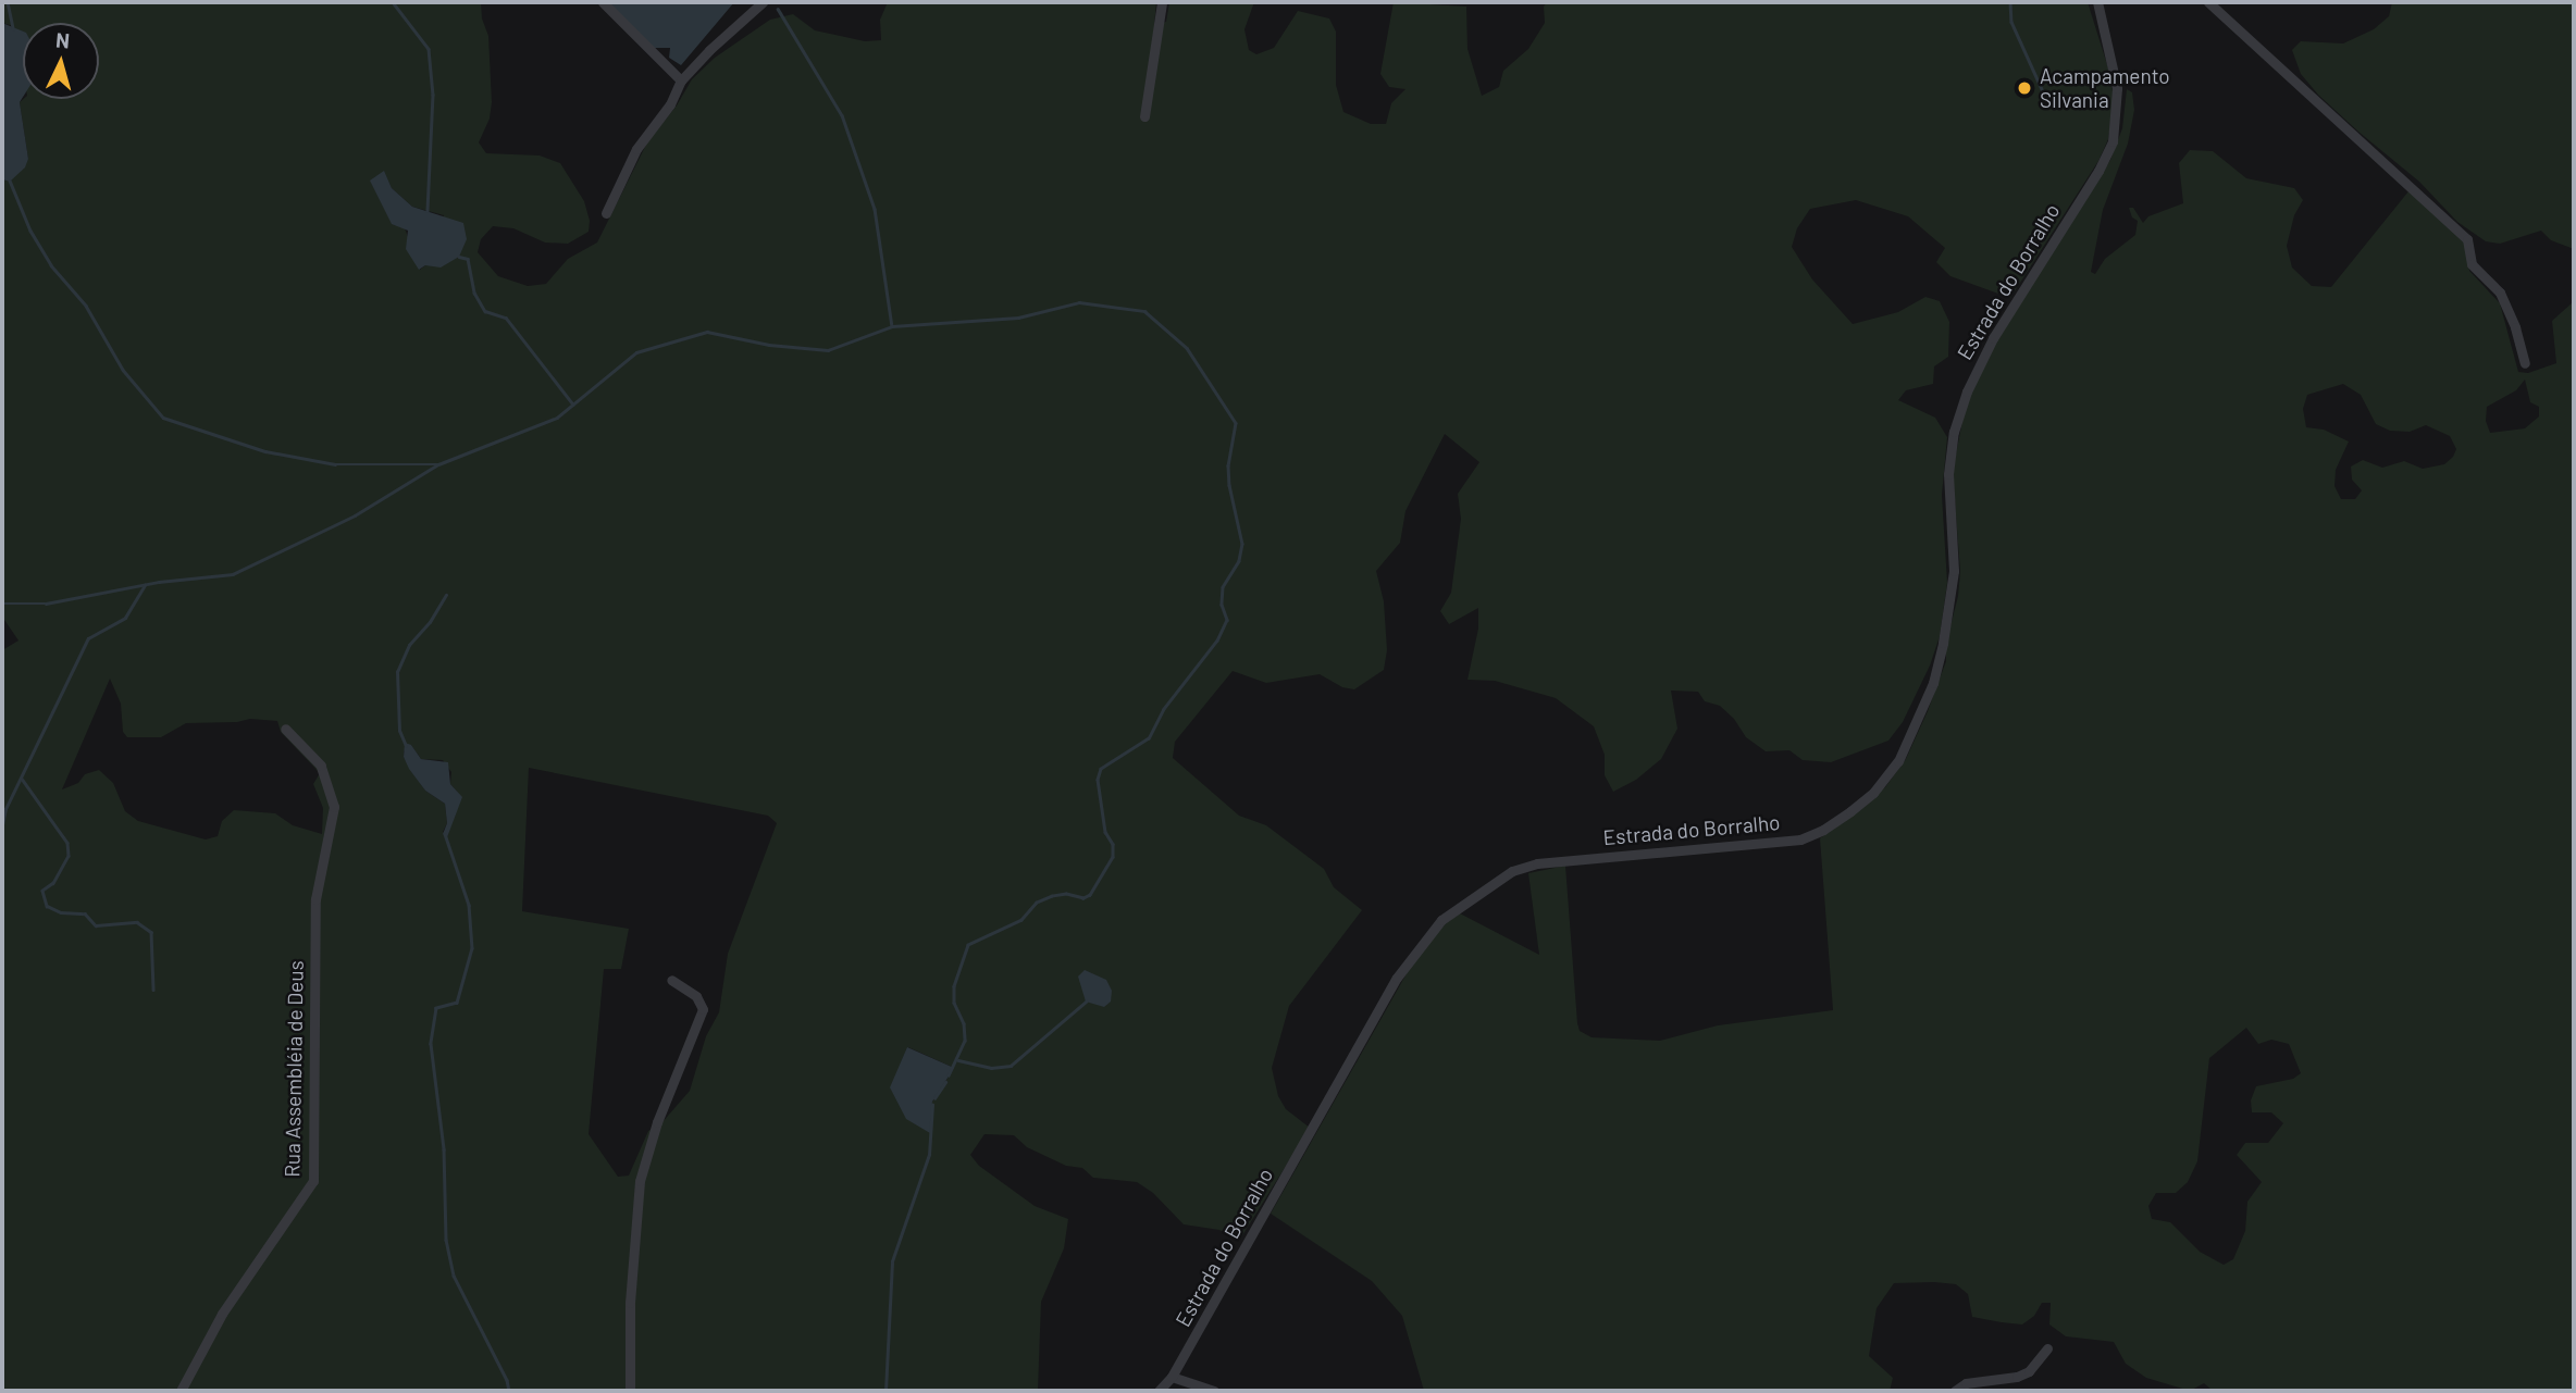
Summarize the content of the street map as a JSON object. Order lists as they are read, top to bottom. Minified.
{"streets":{"street":["Estrada do Borralho","Rua Assembléia de Deus"]},"places":["Acampamento Silvania"],"north":"top"}
